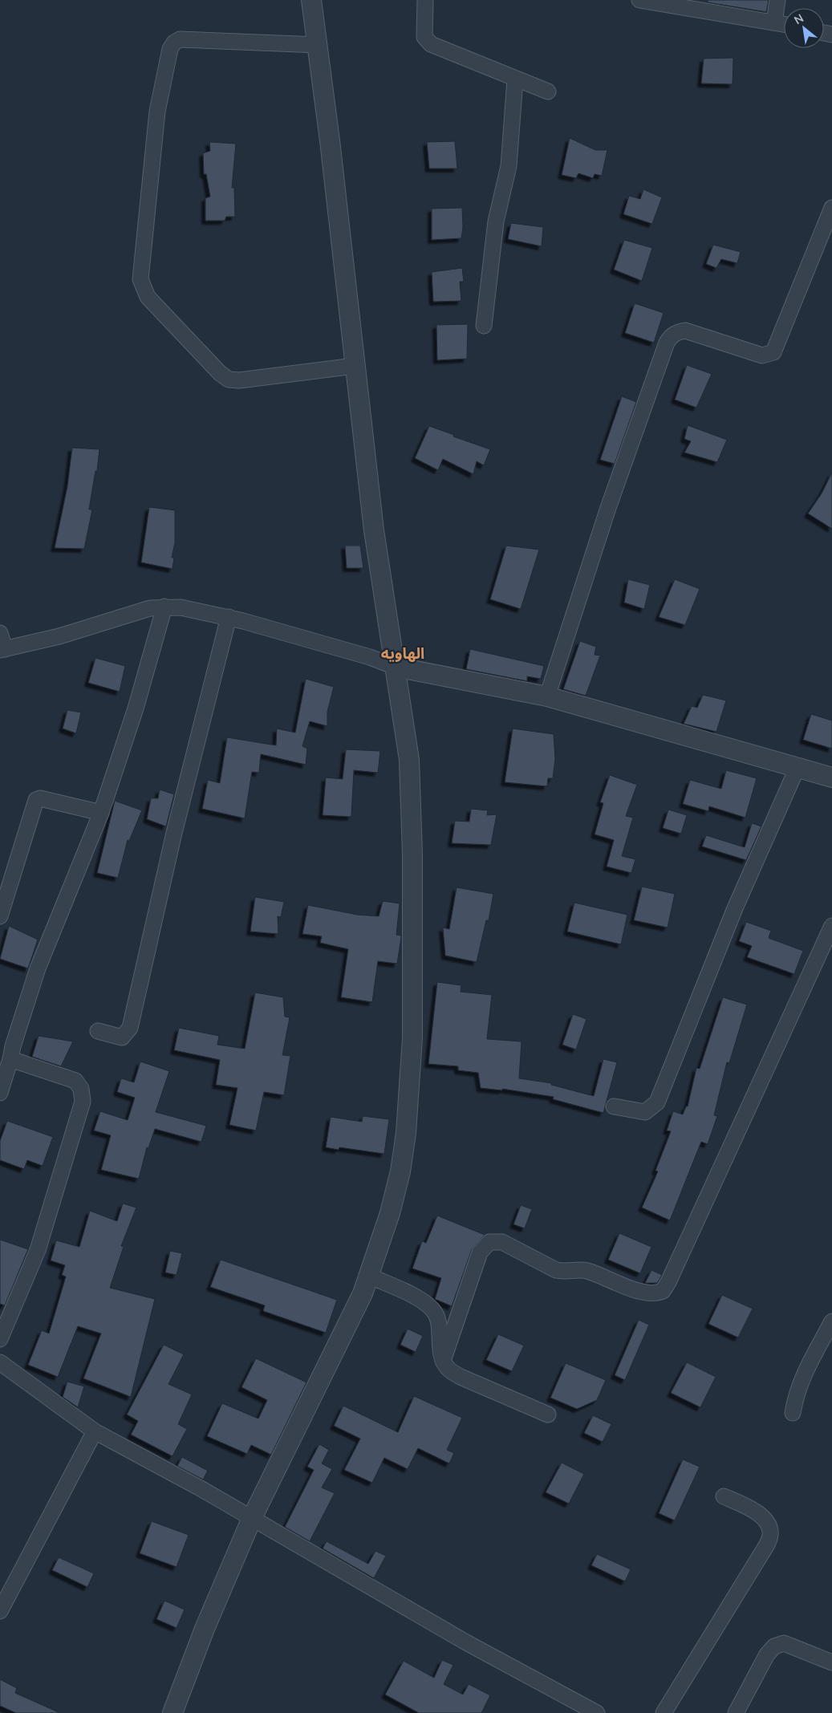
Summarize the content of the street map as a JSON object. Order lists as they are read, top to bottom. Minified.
{"districts":["الهاويه"],"north":"top left"}
